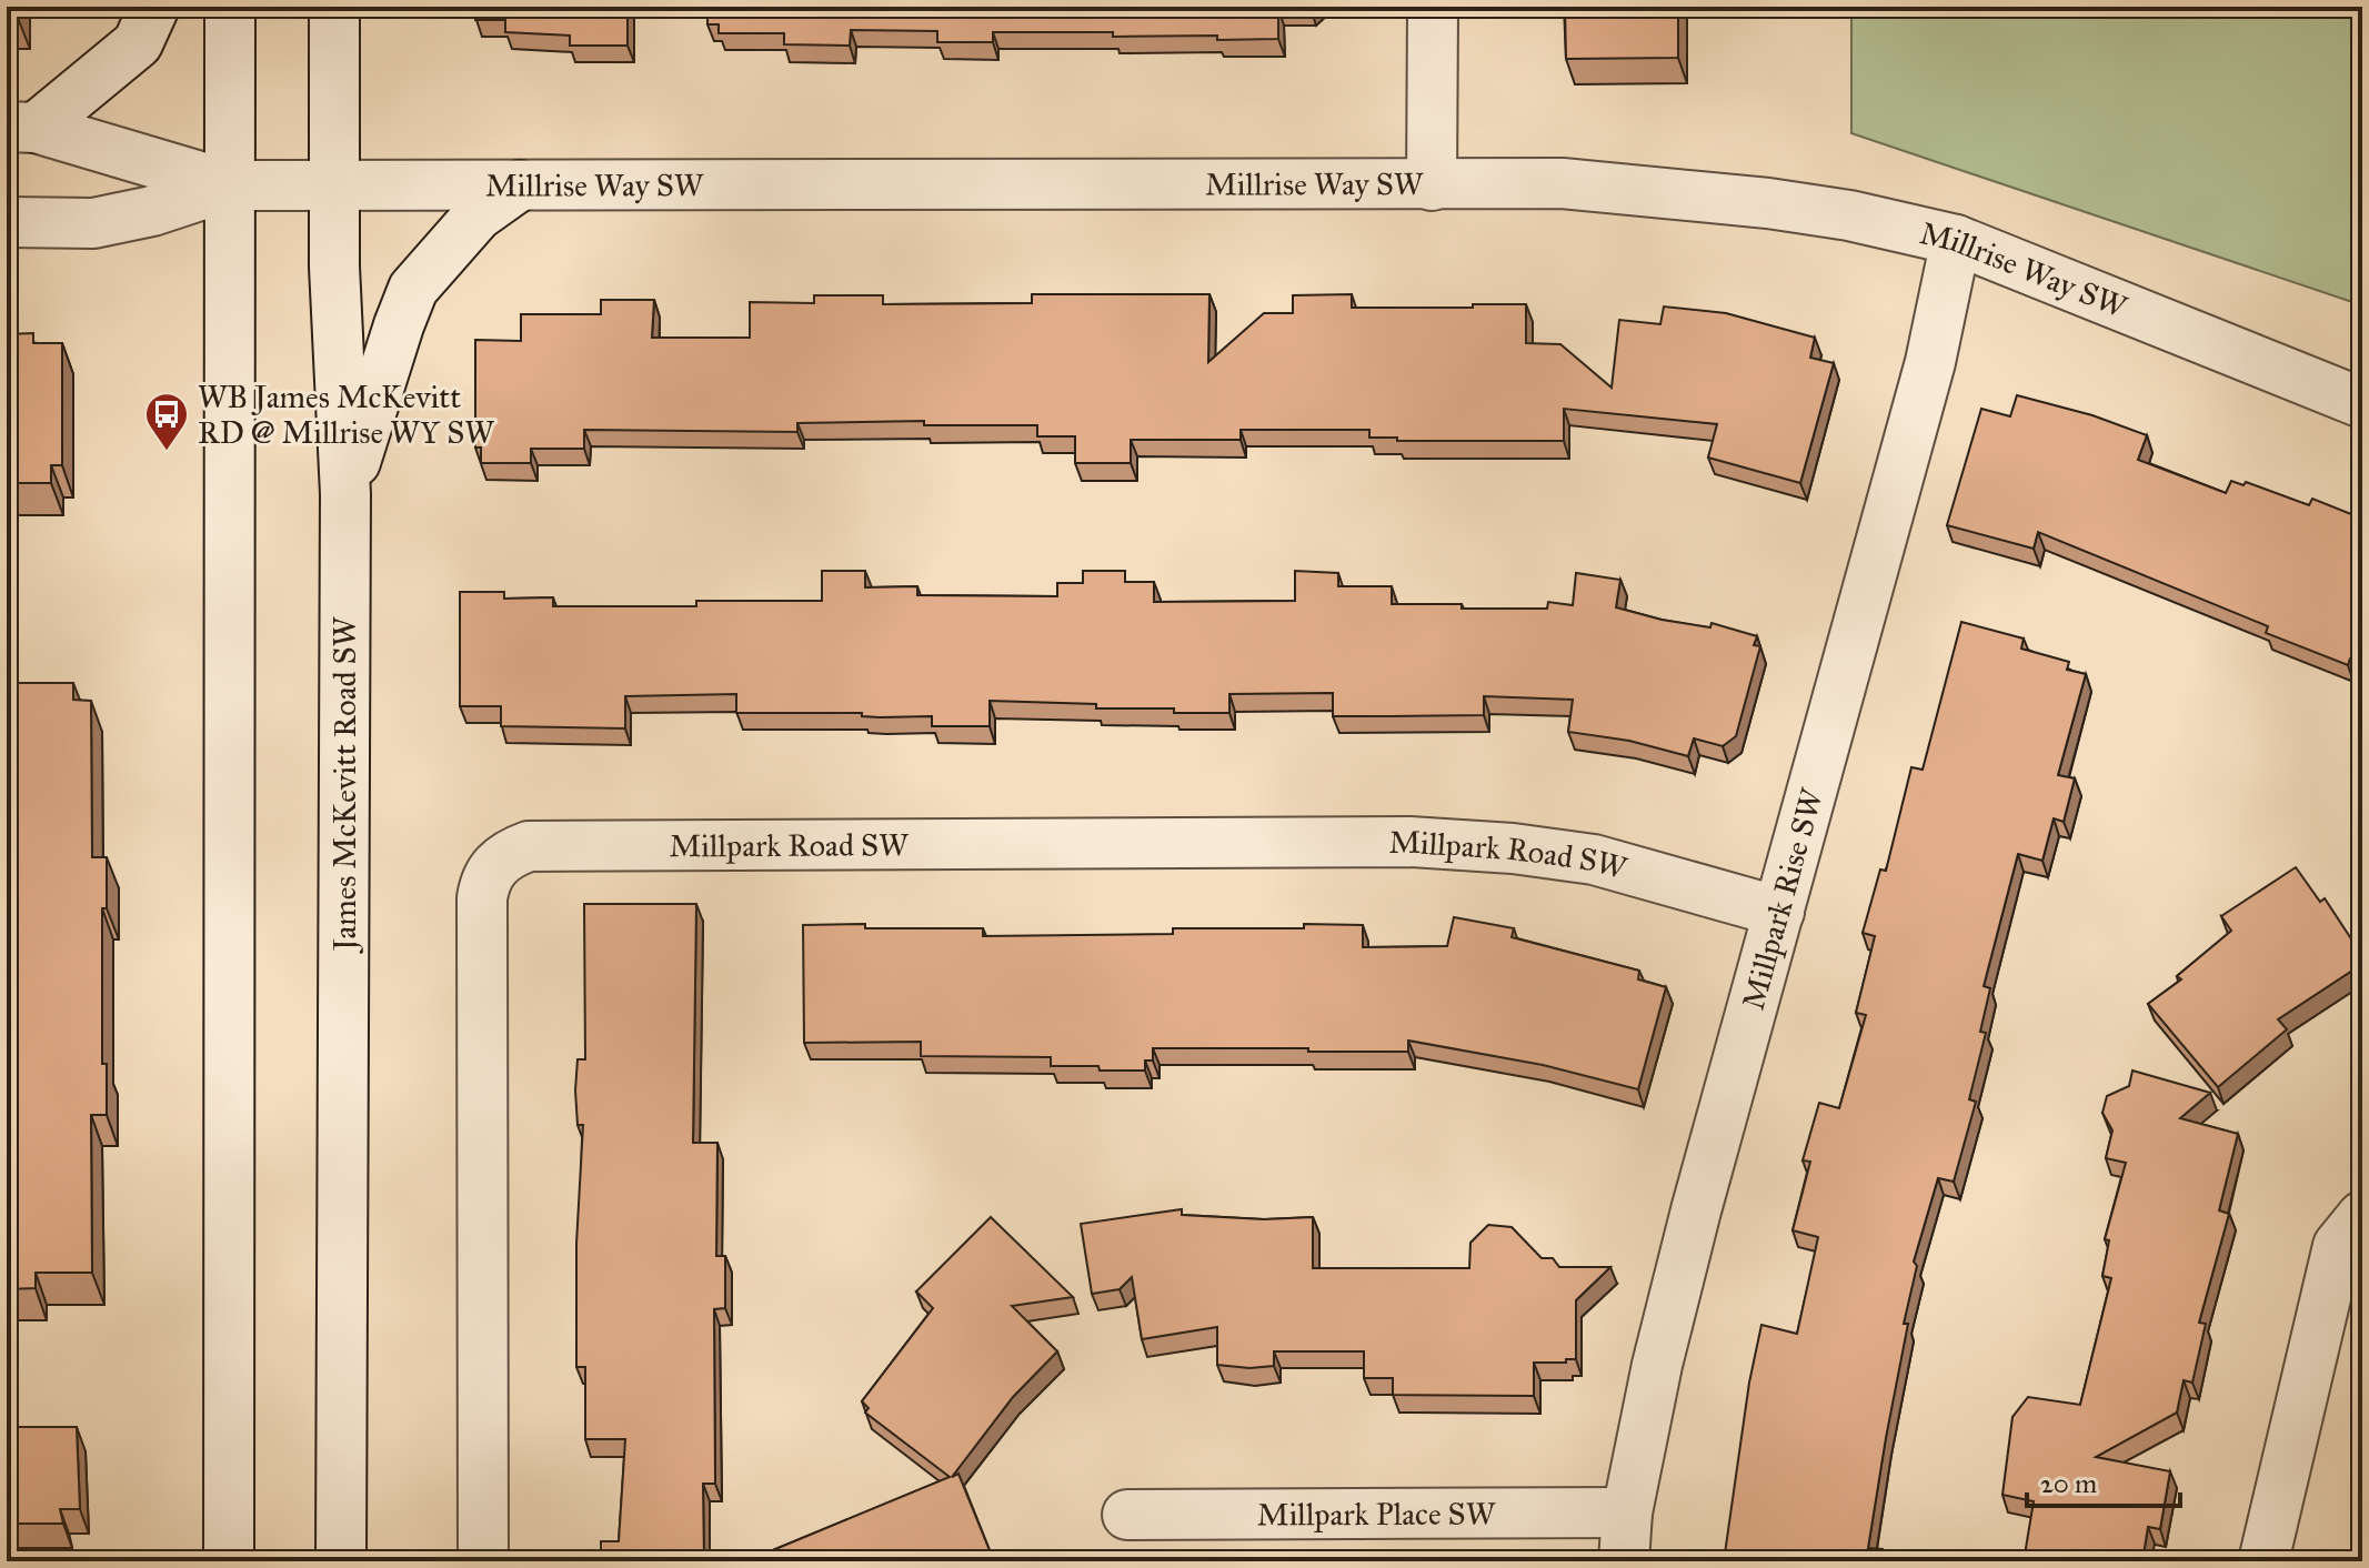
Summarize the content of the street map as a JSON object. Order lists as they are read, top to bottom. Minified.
{"streets":{"street":["Millrise Way SW","James McKevitt Road SW","Millpark Road SW","Millpark Rise SW","Millpark Place SW"]},"crossings":[["Millrise Way SW","James McKevitt Road SW"],["Millrise Way SW","Millpark Rise SW"],["Millpark Road SW","Millpark Rise SW"],["Millpark Rise SW","Millpark Place SW"]],"places":{"bus stop":["WB James McKevitt RD @ Millrise WY SW"]},"scale_bar":"20 m"}
